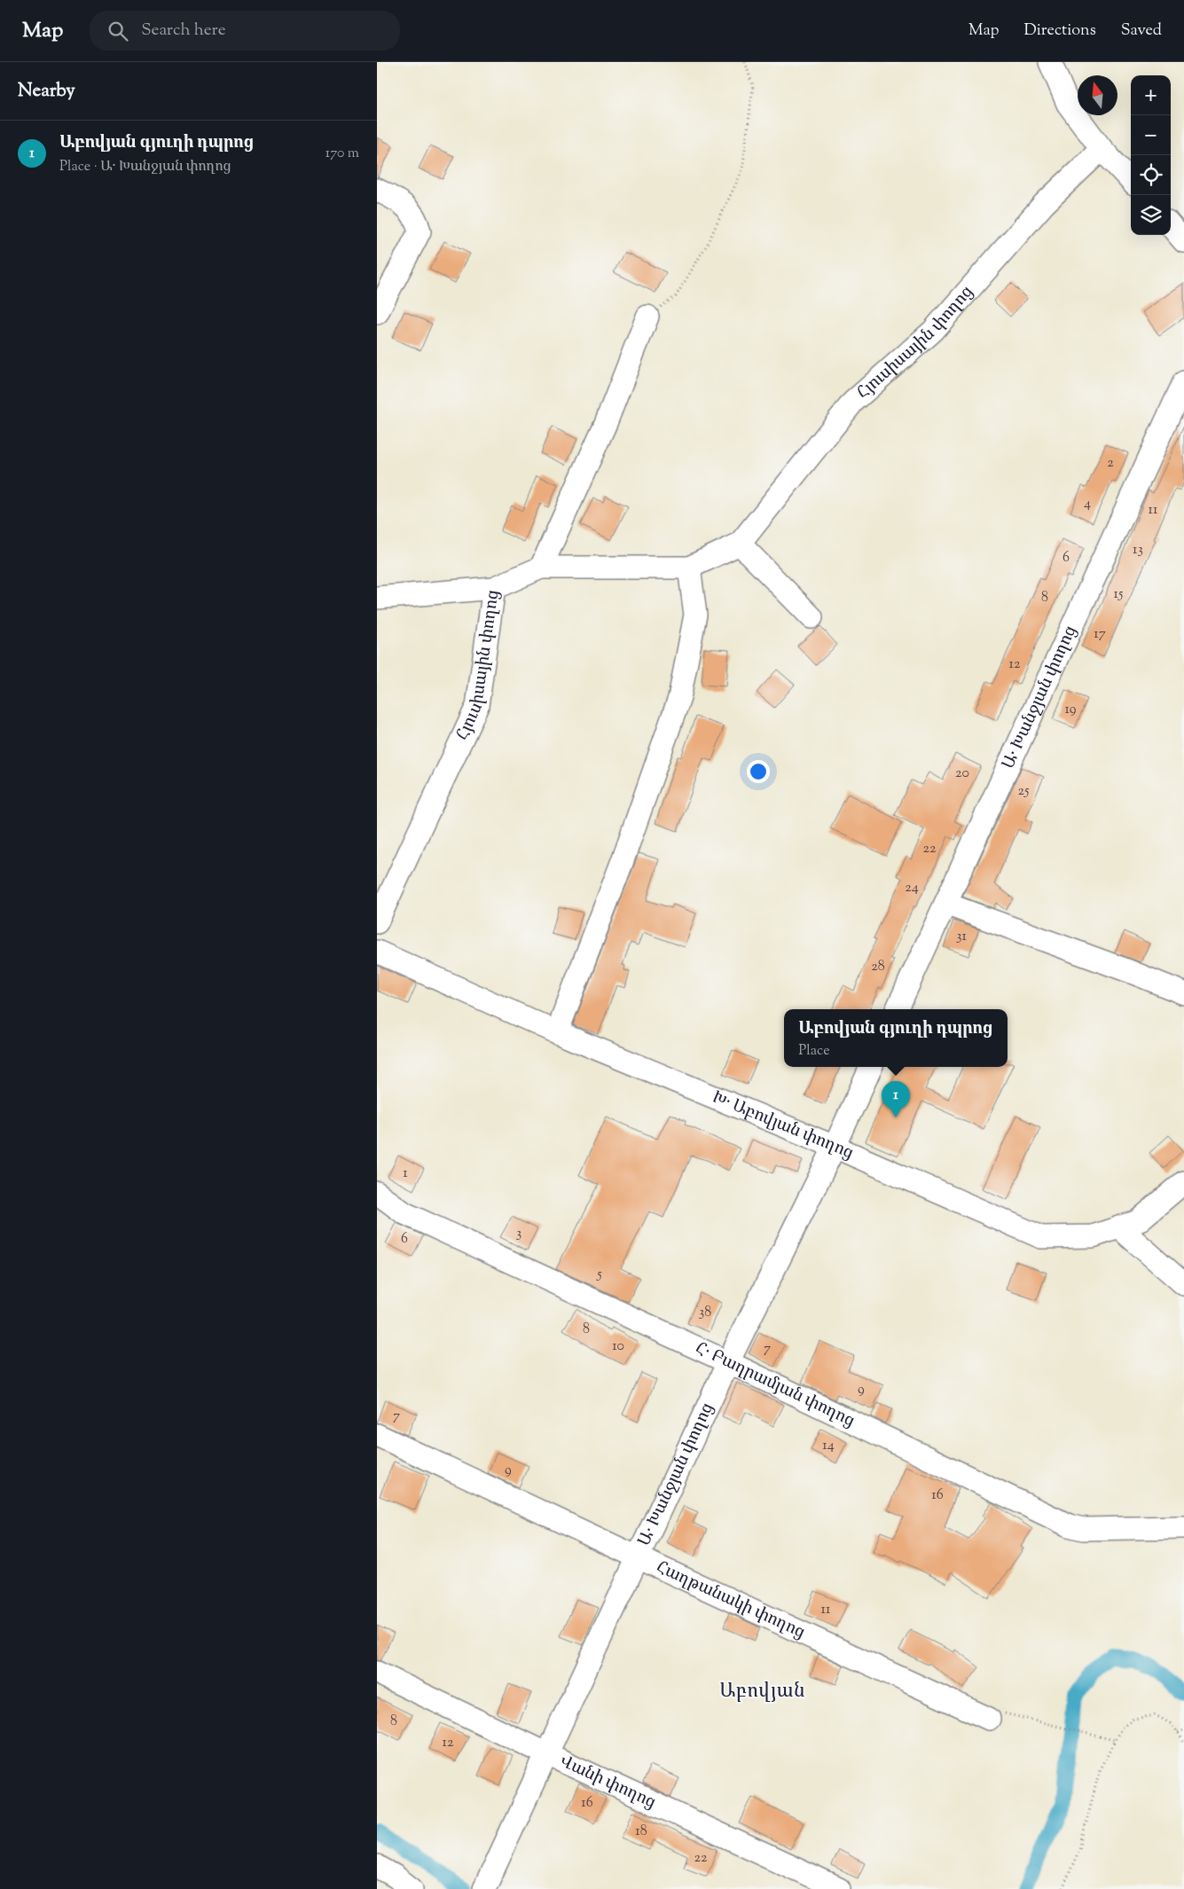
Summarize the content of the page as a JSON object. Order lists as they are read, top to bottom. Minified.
{"streets":{"street":["Հյուսիսային փողոց","Ա․ Խանջյան փողոց","Խ․ Աբովյան փողոց","Հ․ Բաղրամյան փողոց","Հաղթանակի փողոց","Վանի փողոց"]},"crossings":[["Ա․ Խանջյան փողոց","Խ․ Աբովյան փողոց"],["Ա․ Խանջյան փողոց","Հ․ Բաղրամյան փողոց"],["Ա․ Խանջյան փողոց","Հաղթանակի փողոց"],["Ա․ Խանջյան փողոց","Վանի փողոց"]],"districts":["Աբովյան"],"house_numbers":["2","4","11","13","6","15","8","17","12","19","20","25","22","24","31","28","1","3","6","5","38","8","10","7","9","7","14","9","16","11","8","12","16","18","22"],"north":"top","page":{"header":"Map","search":"Search here","nav":["Map","Directions","Saved"],"heading":"Nearby","map_buttons":["+","−"],"list":[{"mark":"1","name":"Աբովյան գյուղի դպրոց","note":"Place · Ա․ Խանջյան փողոց","value":"170 m"}],"popup":["Աբովյան գյուղի դպրոց","Place"],"pins":"1"}}
